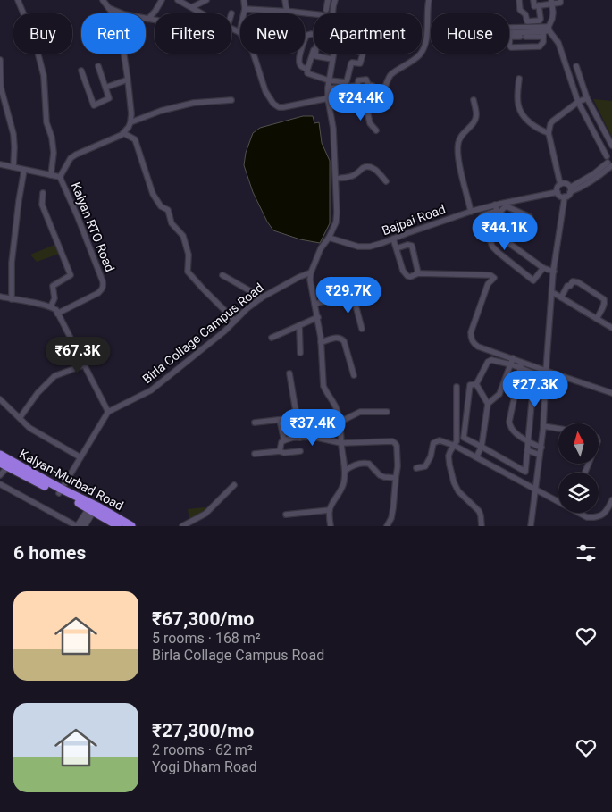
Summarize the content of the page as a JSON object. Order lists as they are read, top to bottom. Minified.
{"streets":{"highway":["Kalyan-Murbad Road"],"street":["Bajpai Road","Kalyan RTO Road","Birla Collage Campus Road"]},"north":"top","page":{"chip":["Buy","Rent","Filters","New","Apartment","House"],"price":["₹24.4K","₹44.1K","₹29.7K","₹67.3K","₹27.3K","₹37.4K"],"heading":"6 homes","list":[{"name":"₹67,300/mo","note":"5 rooms · 168 m² · Birla Collage Campus Road"},{"name":"₹27,300/mo","note":"2 rooms · 62 m² · Yogi Dham Road"}]}}
